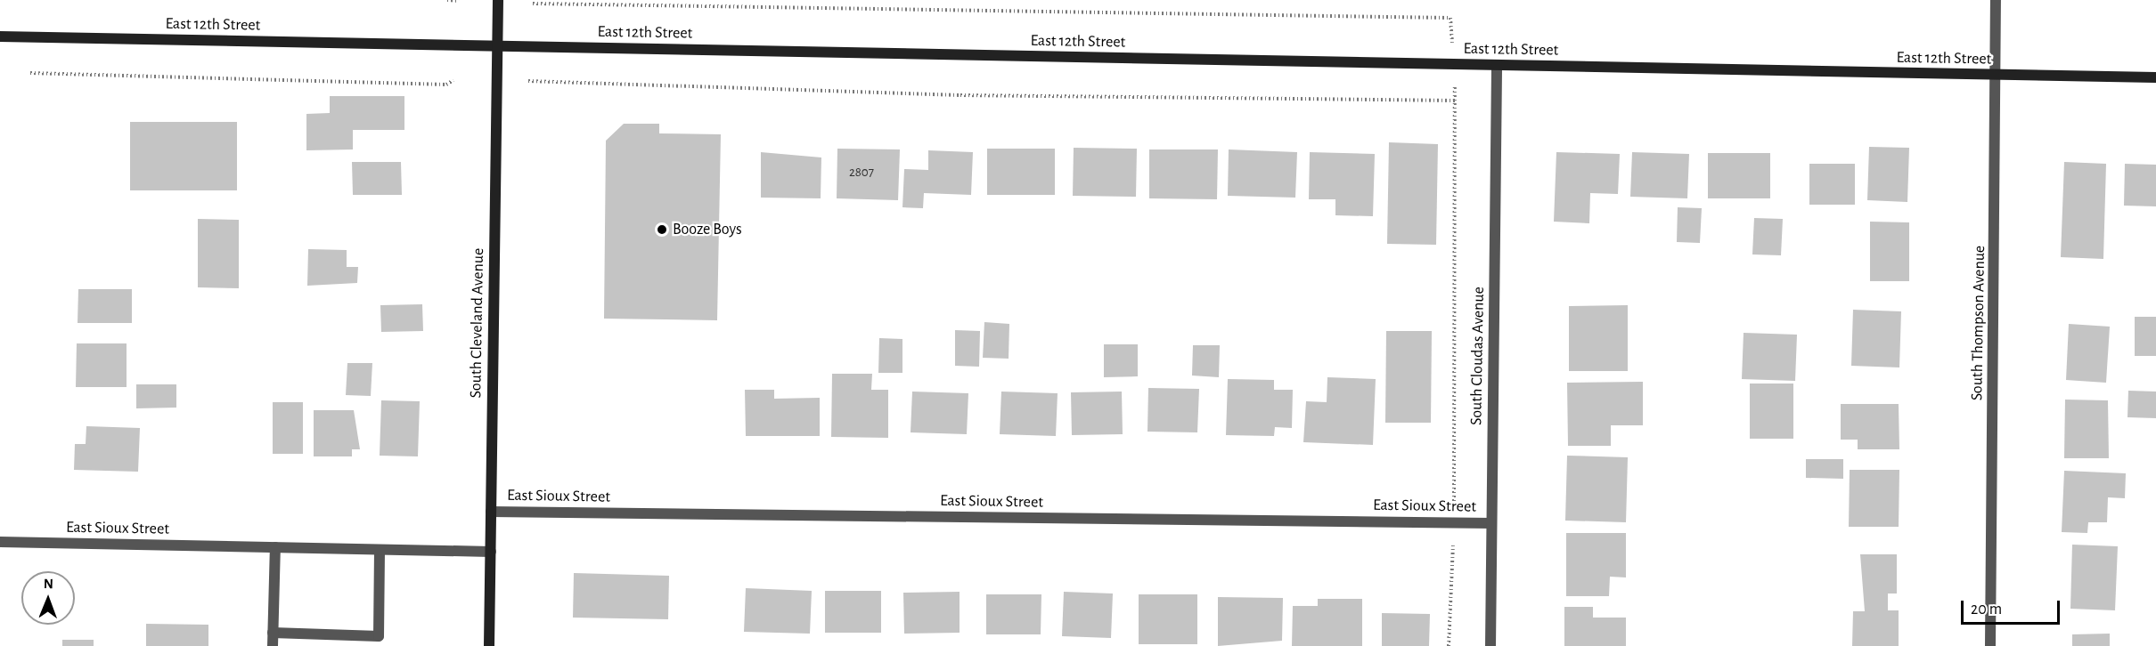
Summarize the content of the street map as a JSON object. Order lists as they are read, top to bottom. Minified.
{"streets":{"street":["East 12th Street","South Cleveland Avenue","South Thompson Avenue","South Cloudas Avenue","East Sioux Street"]},"crossings":[["East 12th Street","South Cleveland Avenue"],["East 12th Street","South Thompson Avenue"],["East 12th Street","South Cloudas Avenue"],["South Cleveland Avenue","East Sioux Street"],["South Cloudas Avenue","East Sioux Street"]],"places":["Booze Boys"],"house_numbers":["2807"],"scale_bar":"20 m","north":"top"}
